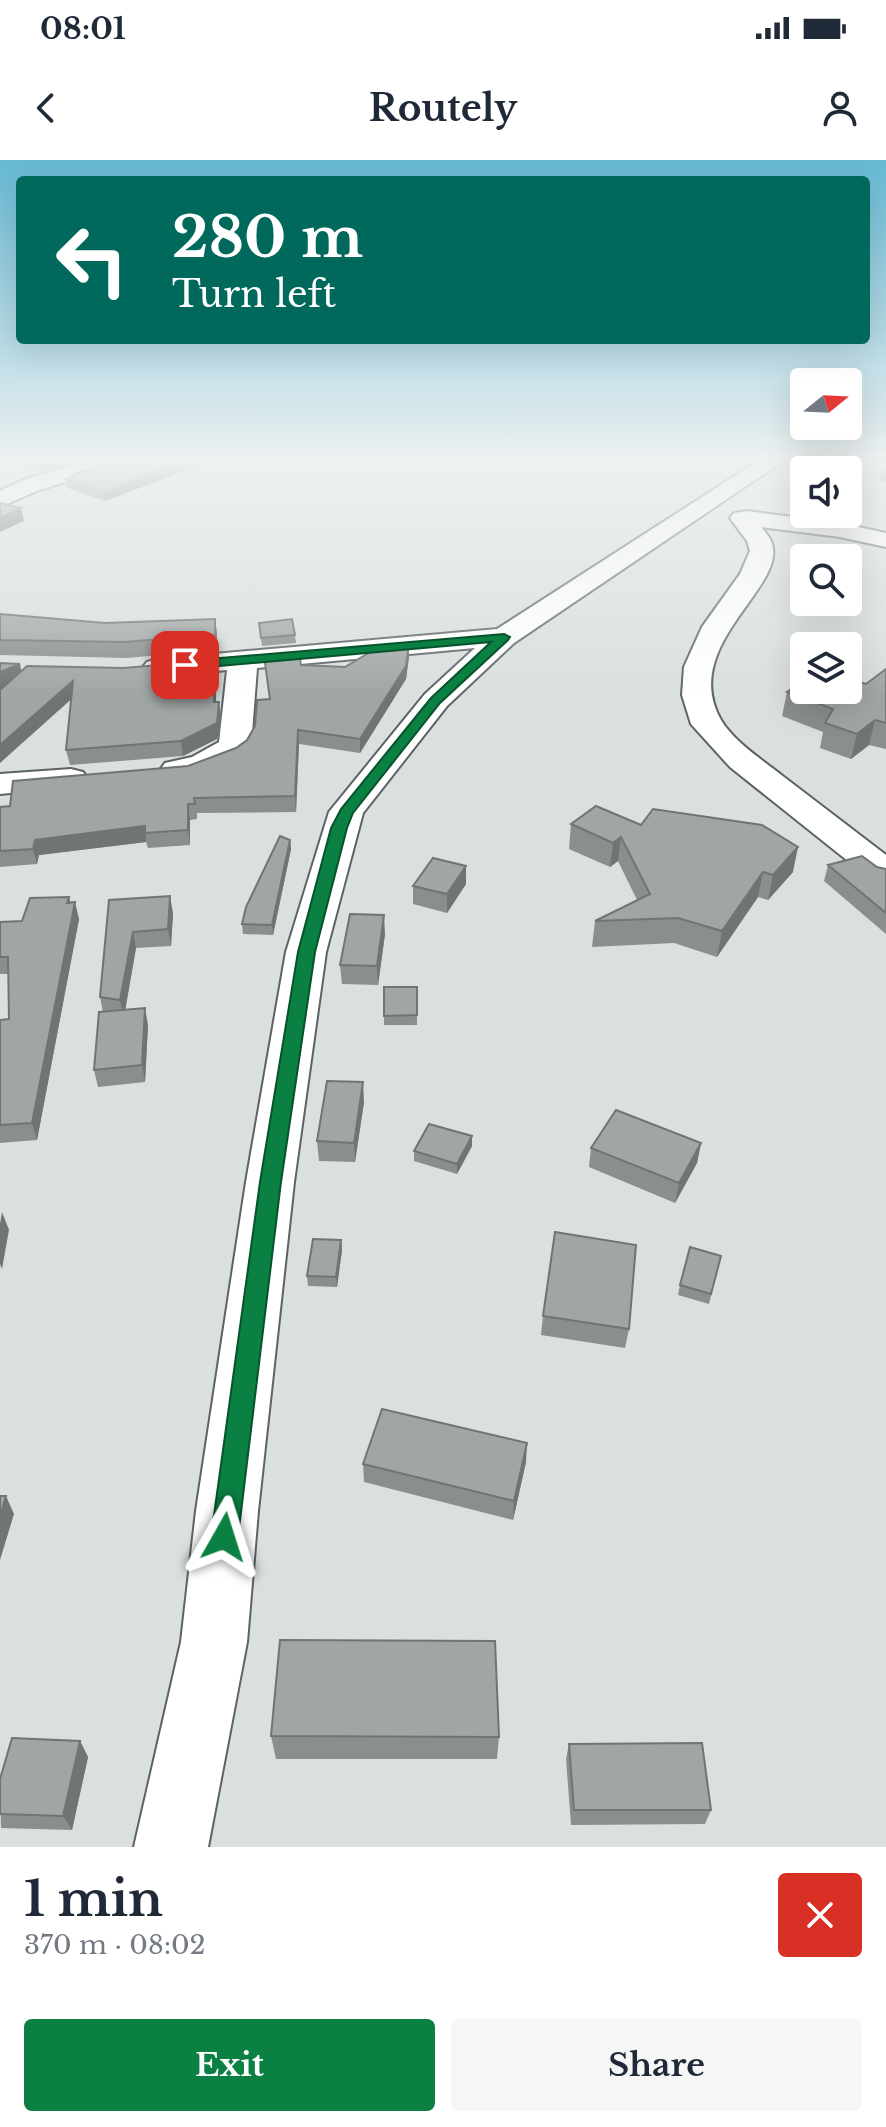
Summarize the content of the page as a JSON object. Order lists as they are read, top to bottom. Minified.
{"north":"right","page":{"status":"08:01","header":"Routely","turn":["280 m","Turn left"],"heading":["1 min","370 m · 08:02"],"buttons":["Exit","Share"]}}
